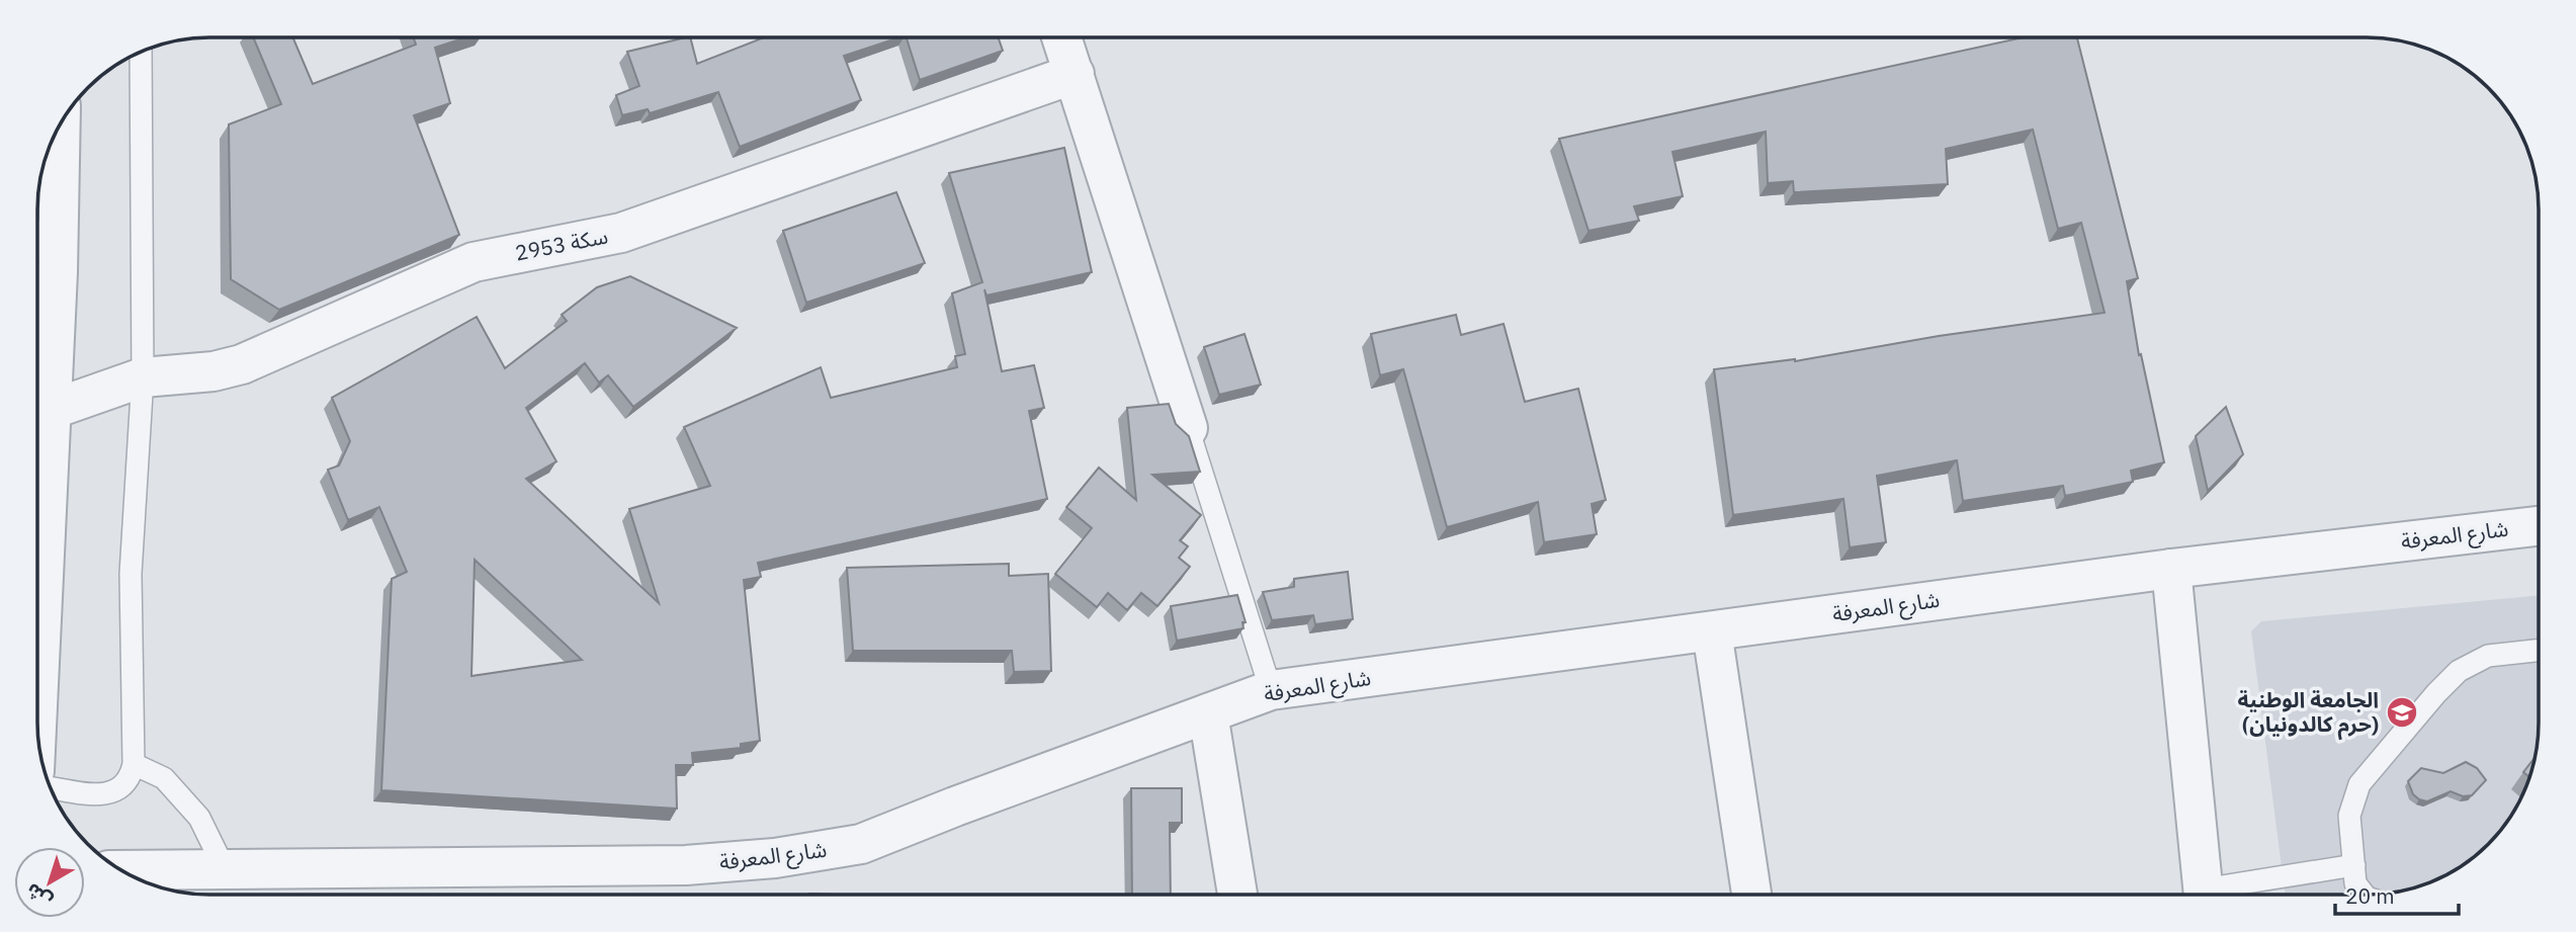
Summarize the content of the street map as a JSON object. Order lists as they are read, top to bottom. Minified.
{"streets":{"street":["سكة 2953","شارع المعرفة"]},"places":{"school or university":["الجامعة الوطنية (حرم كالدونيان)"]},"scale_bar":"20 m","north":"bottom left"}
